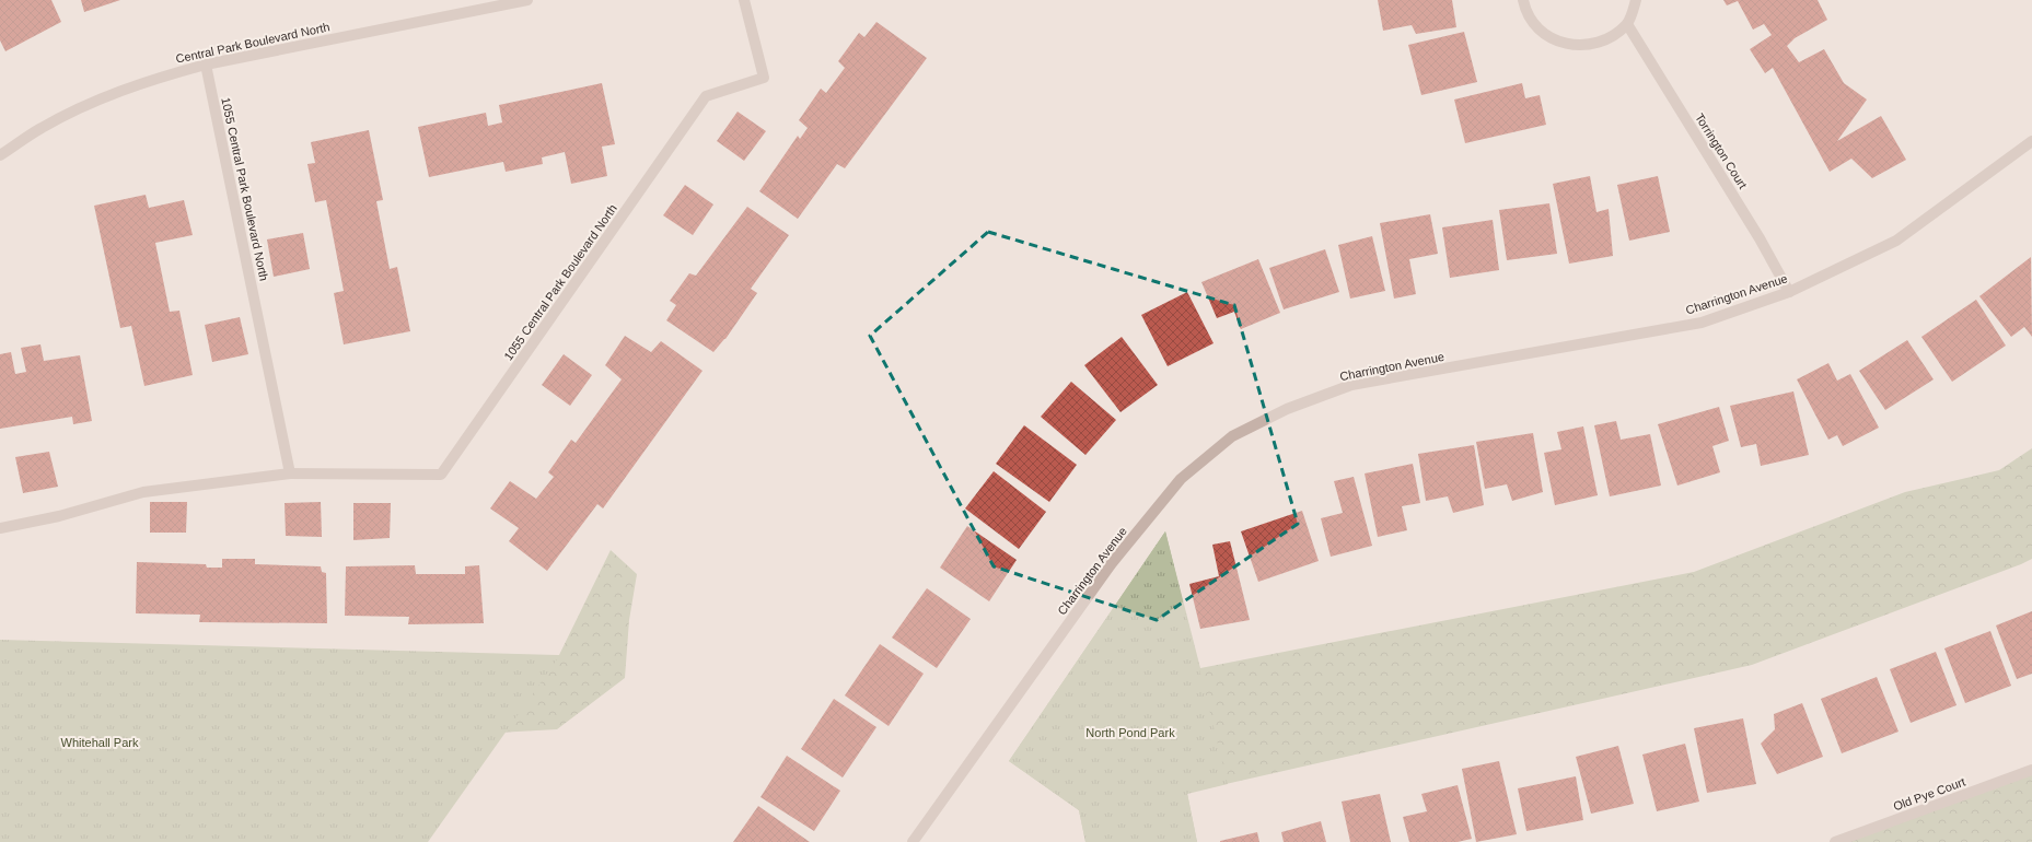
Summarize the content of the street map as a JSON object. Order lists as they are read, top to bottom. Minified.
{"streets":{"street":["Central Park Boulevard North","Torrington Court","1055 Central Park Boulevard North","Charrington Avenue","Old Pye Court"]},"crossings":[["Central Park Boulevard North","1055 Central Park Boulevard North"],["Torrington Court","Charrington Avenue"]],"parks":["North Pond Park","Whitehall Park"]}
